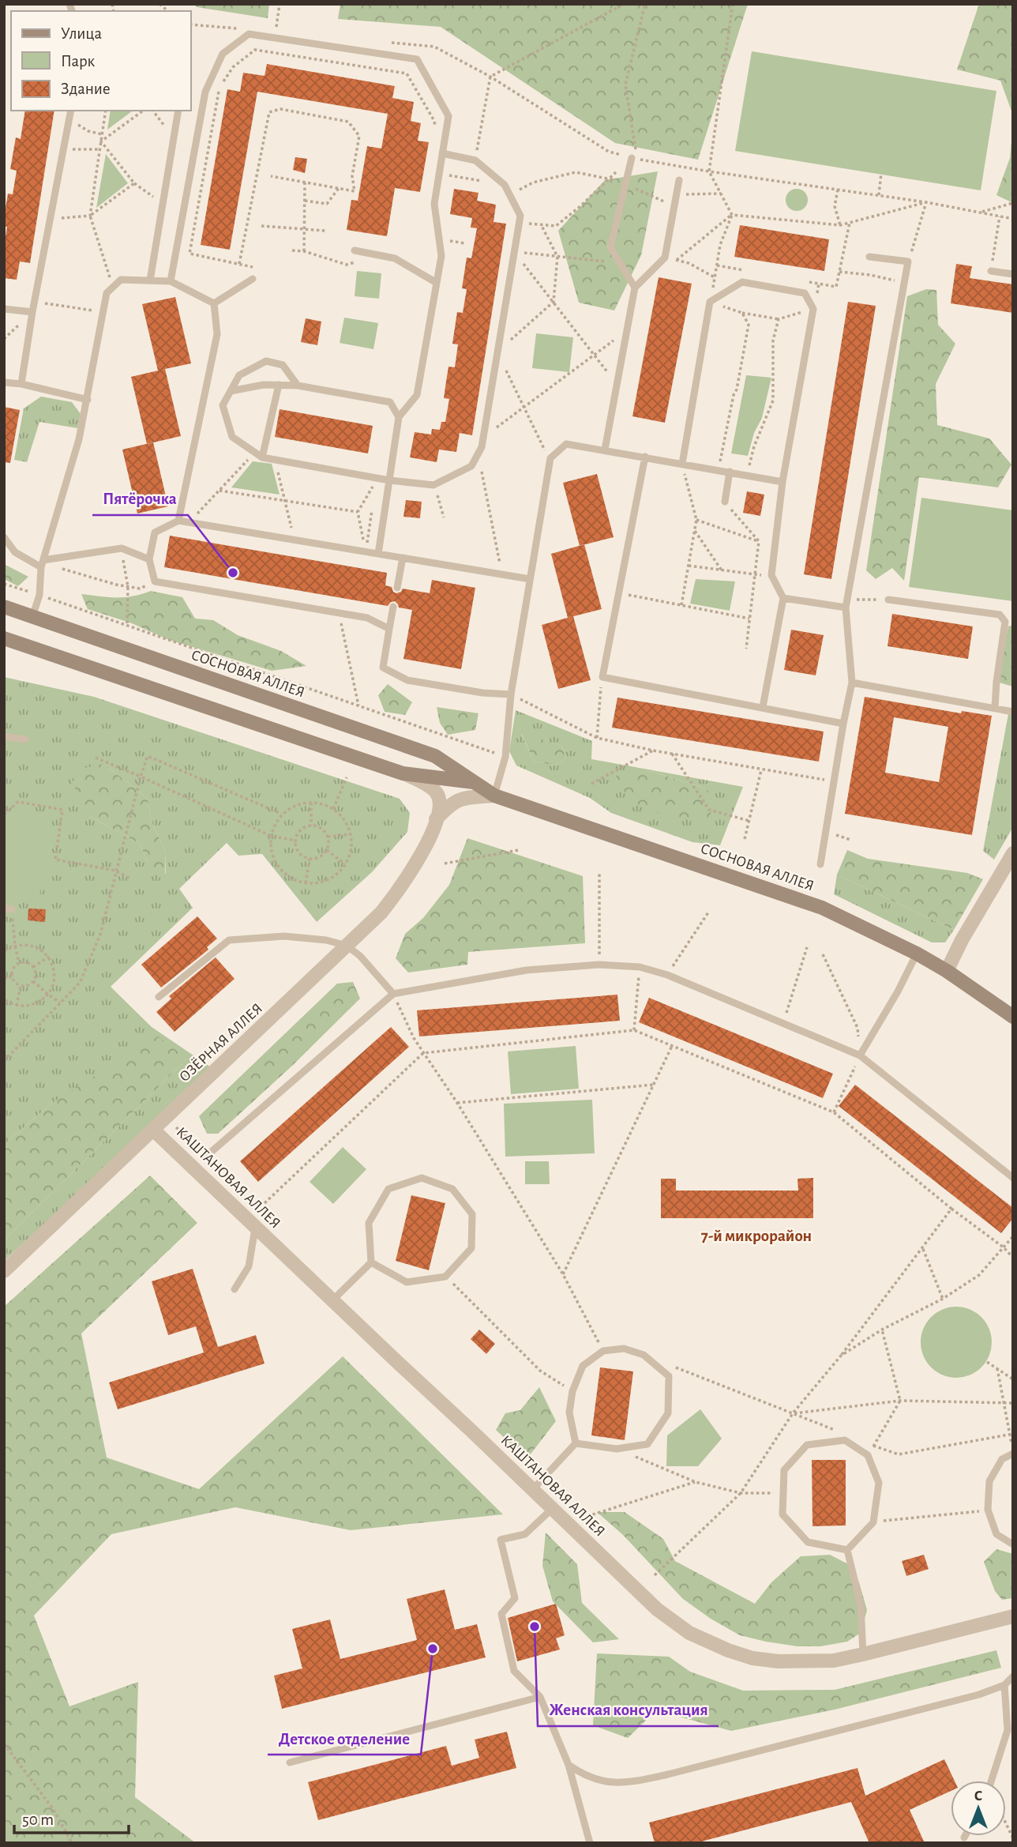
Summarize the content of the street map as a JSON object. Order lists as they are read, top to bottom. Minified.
{"streets":{"main road":["СОСНОВАЯ АЛЛЕЯ"],"street":["ОЗЁРНАЯ АЛЛЕЯ","КАШТАНОВАЯ АЛЛЕЯ"]},"crossings":[["ОЗЁРНАЯ АЛЛЕЯ","КАШТАНОВАЯ АЛЛЕЯ"]],"districts":["7-й микрорайон"],"places":["Пятёрочка","Женская консультация","Детское отделение"],"legend":["Улица","Парк","Здание"],"scale_bar":"50 m","north":"top"}
